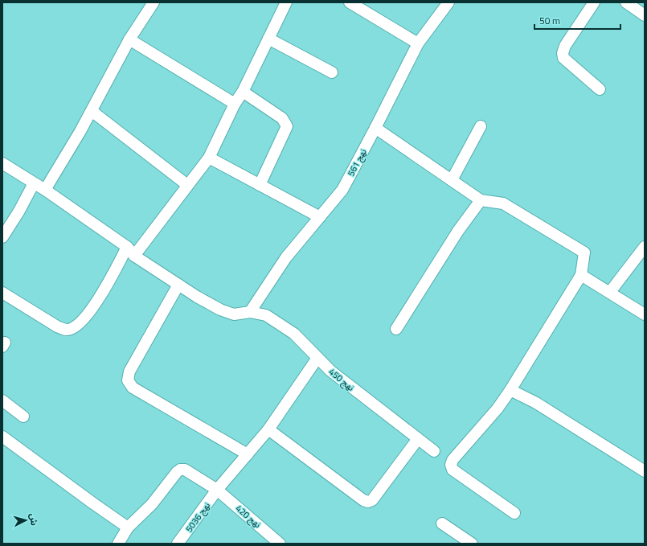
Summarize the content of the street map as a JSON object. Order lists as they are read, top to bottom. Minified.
{"streets":{"street":["نهج 561","نهج 450","نهج 420","نهج 5036"]},"crossings":[["نهج 561","نهج 450"],["نهج 450","نهج 5036"],["نهج 420","نهج 5036"]],"scale_bar":"50 m","north":"right"}
